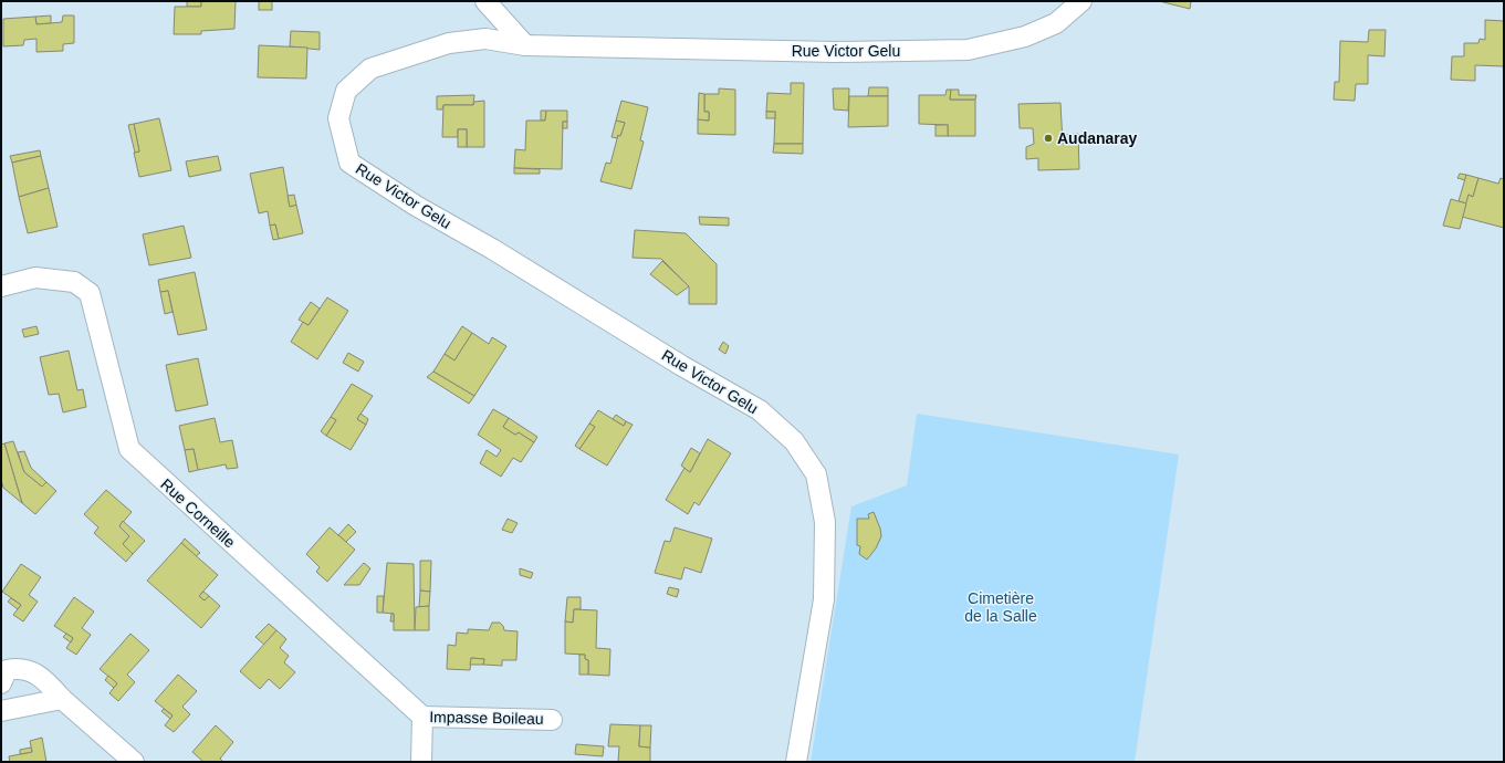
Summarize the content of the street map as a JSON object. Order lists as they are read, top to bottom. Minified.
{"streets":{"street":["Rue Victor Gelu","Rue Corneille","Impasse Boileau"]},"crossings":[["Rue Corneille","Impasse Boileau"]],"parks":["Cimetière de la Salle"],"places":["Audanaray"]}
